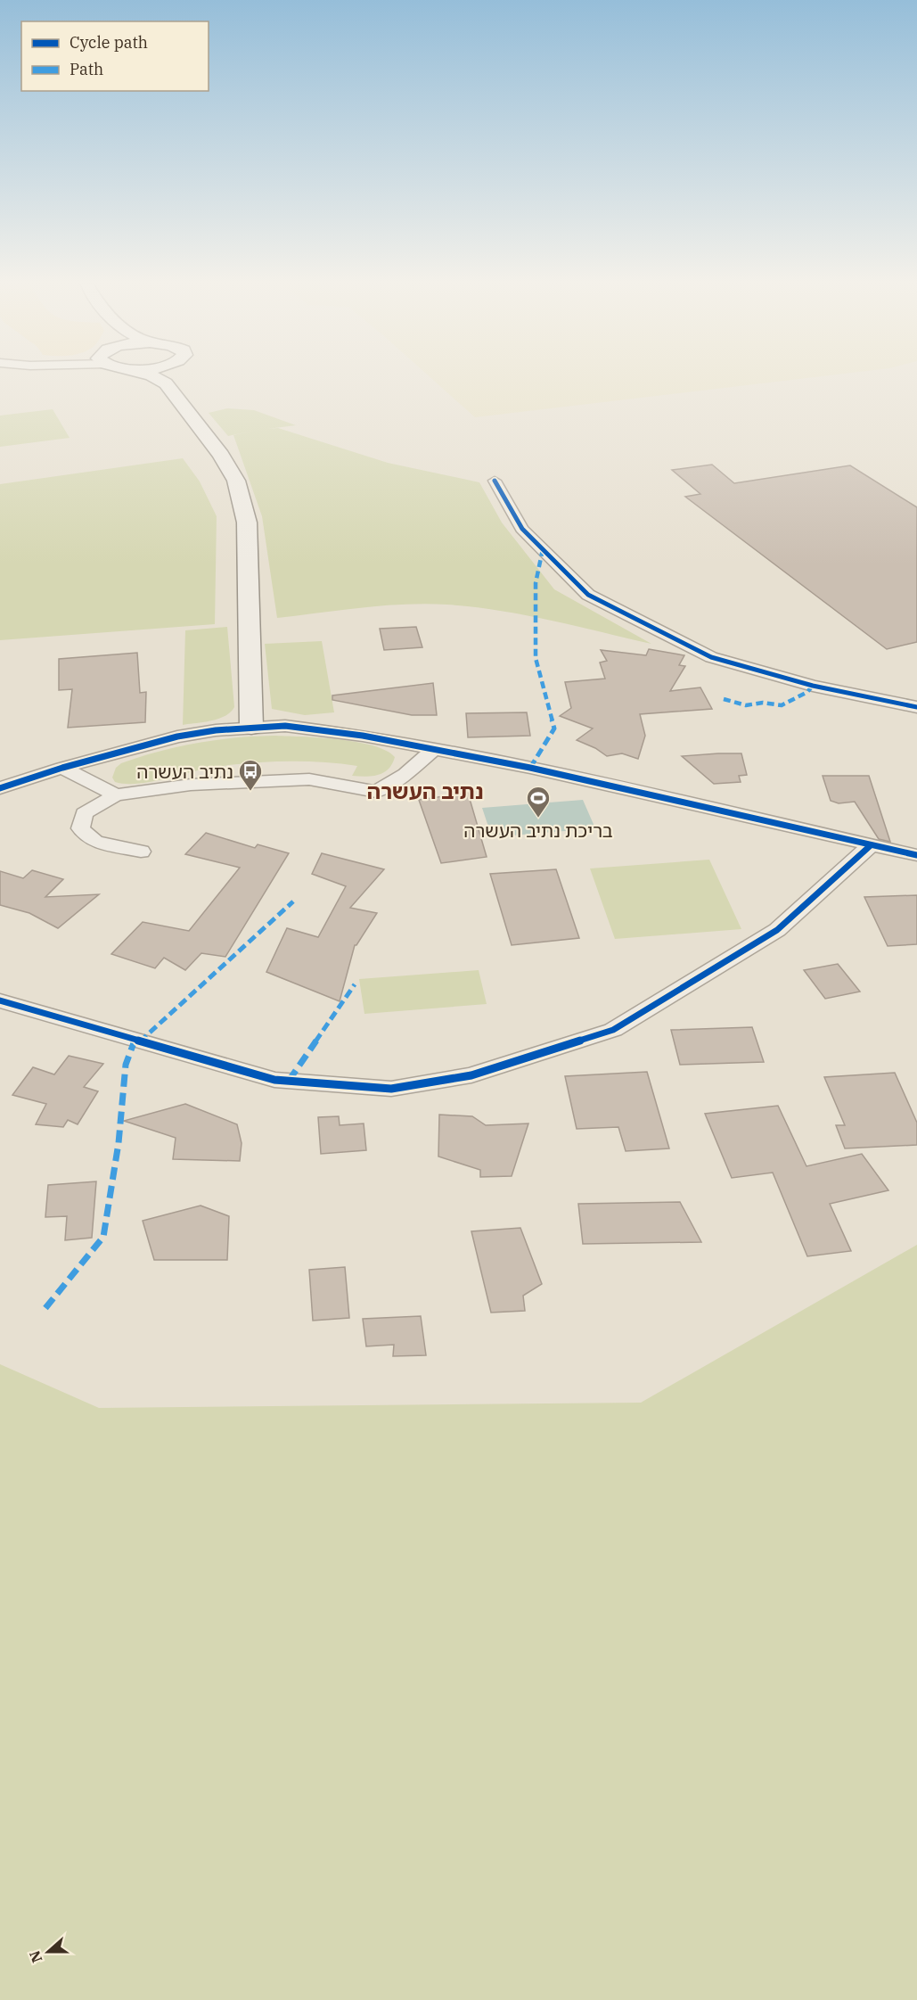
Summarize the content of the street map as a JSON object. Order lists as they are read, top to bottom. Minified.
{"districts":["נתיב העשרה"],"places":{"bus stop":["נתיב העשרה"],"sports":["בריכת נתיב העשרה"]},"legend":["Cycle path","Path"],"north":"left"}
